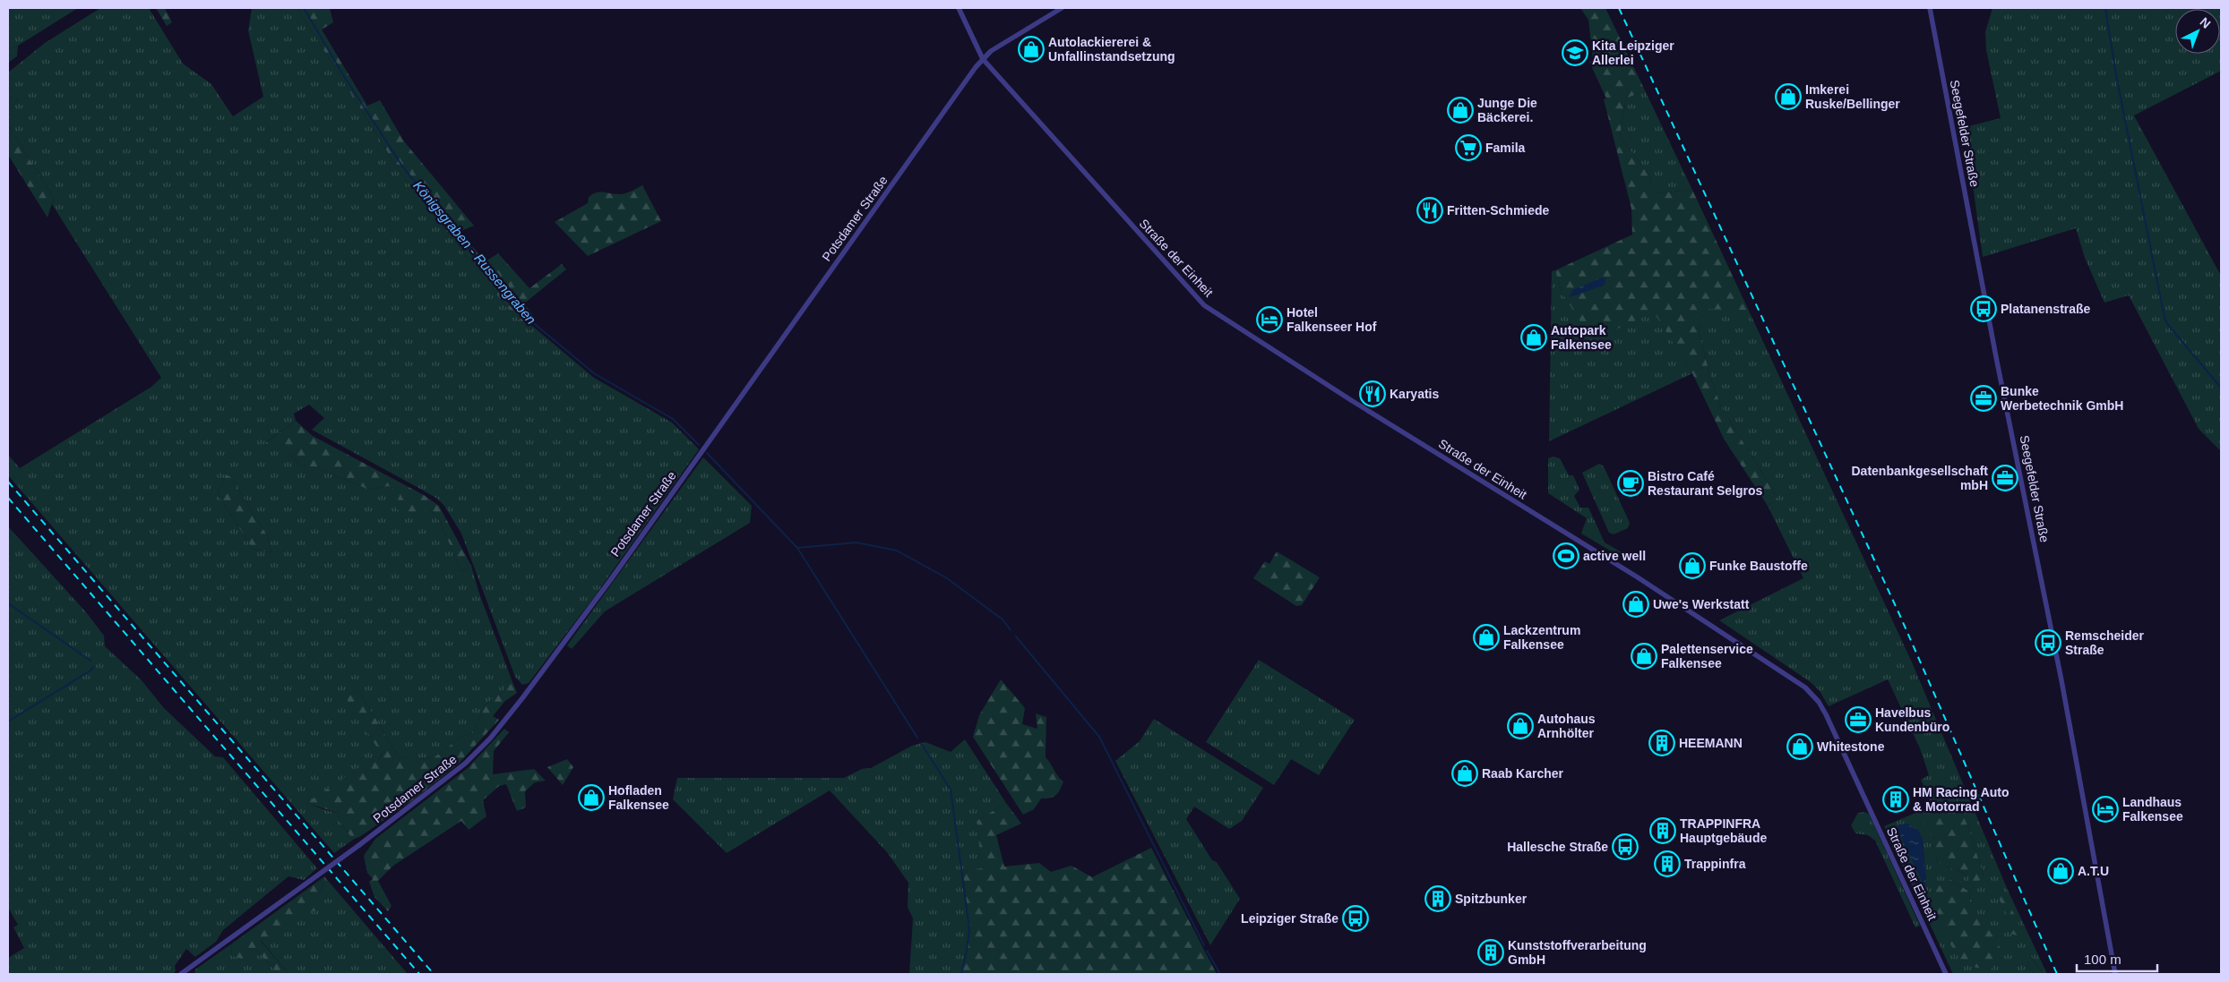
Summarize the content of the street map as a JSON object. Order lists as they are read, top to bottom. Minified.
{"streets":{"street":["Seegefelder Straße","Potsdamer Straße","Straße der Einheit"]},"crossings":[["Potsdamer Straße","Straße der Einheit"]],"water":["Königsgraben - Russengraben"],"places":{"shop":["Autolackiererei & Unfallinstandsetzung","Imkerei Ruske/Bellinger","Junge Die Bäckerei.","Autopark Falkensee","Funke Baustoffe","Uwe's Werkstatt","Lackzentrum Falkensee","Palettenservice Falkensee","Autohaus Arnhölter","Whitestone","Raab Karcher","Hofladen Falkensee","A.T.U"],"school or university":["Kita Leipziger Allerlei"],"supermarket":["Famila"],"restaurant":["Fritten-Schmiede","Karyatis"],"bus stop":["Platanenstraße","Remscheider Straße","Hallesche Straße","Leipziger Straße"],"hotel":["Hotel Falkenseer Hof","Landhaus Falkensee"],"office":["Bunke Werbetechnik GmbH","Datenbankgesellschaft mbH","Havelbus Kundenbüro"],"cafe":["Bistro Café Restaurant Selgros"],"sports":["active well"],"building":["HEEMANN","HM Racing Auto & Motorrad","TRAPPINFRA Hauptgebäude","Trappinfra","Spitzbunker","Kunststoffverarbeitung GmbH"]},"scale_bar":"100 m","north":"top right"}
